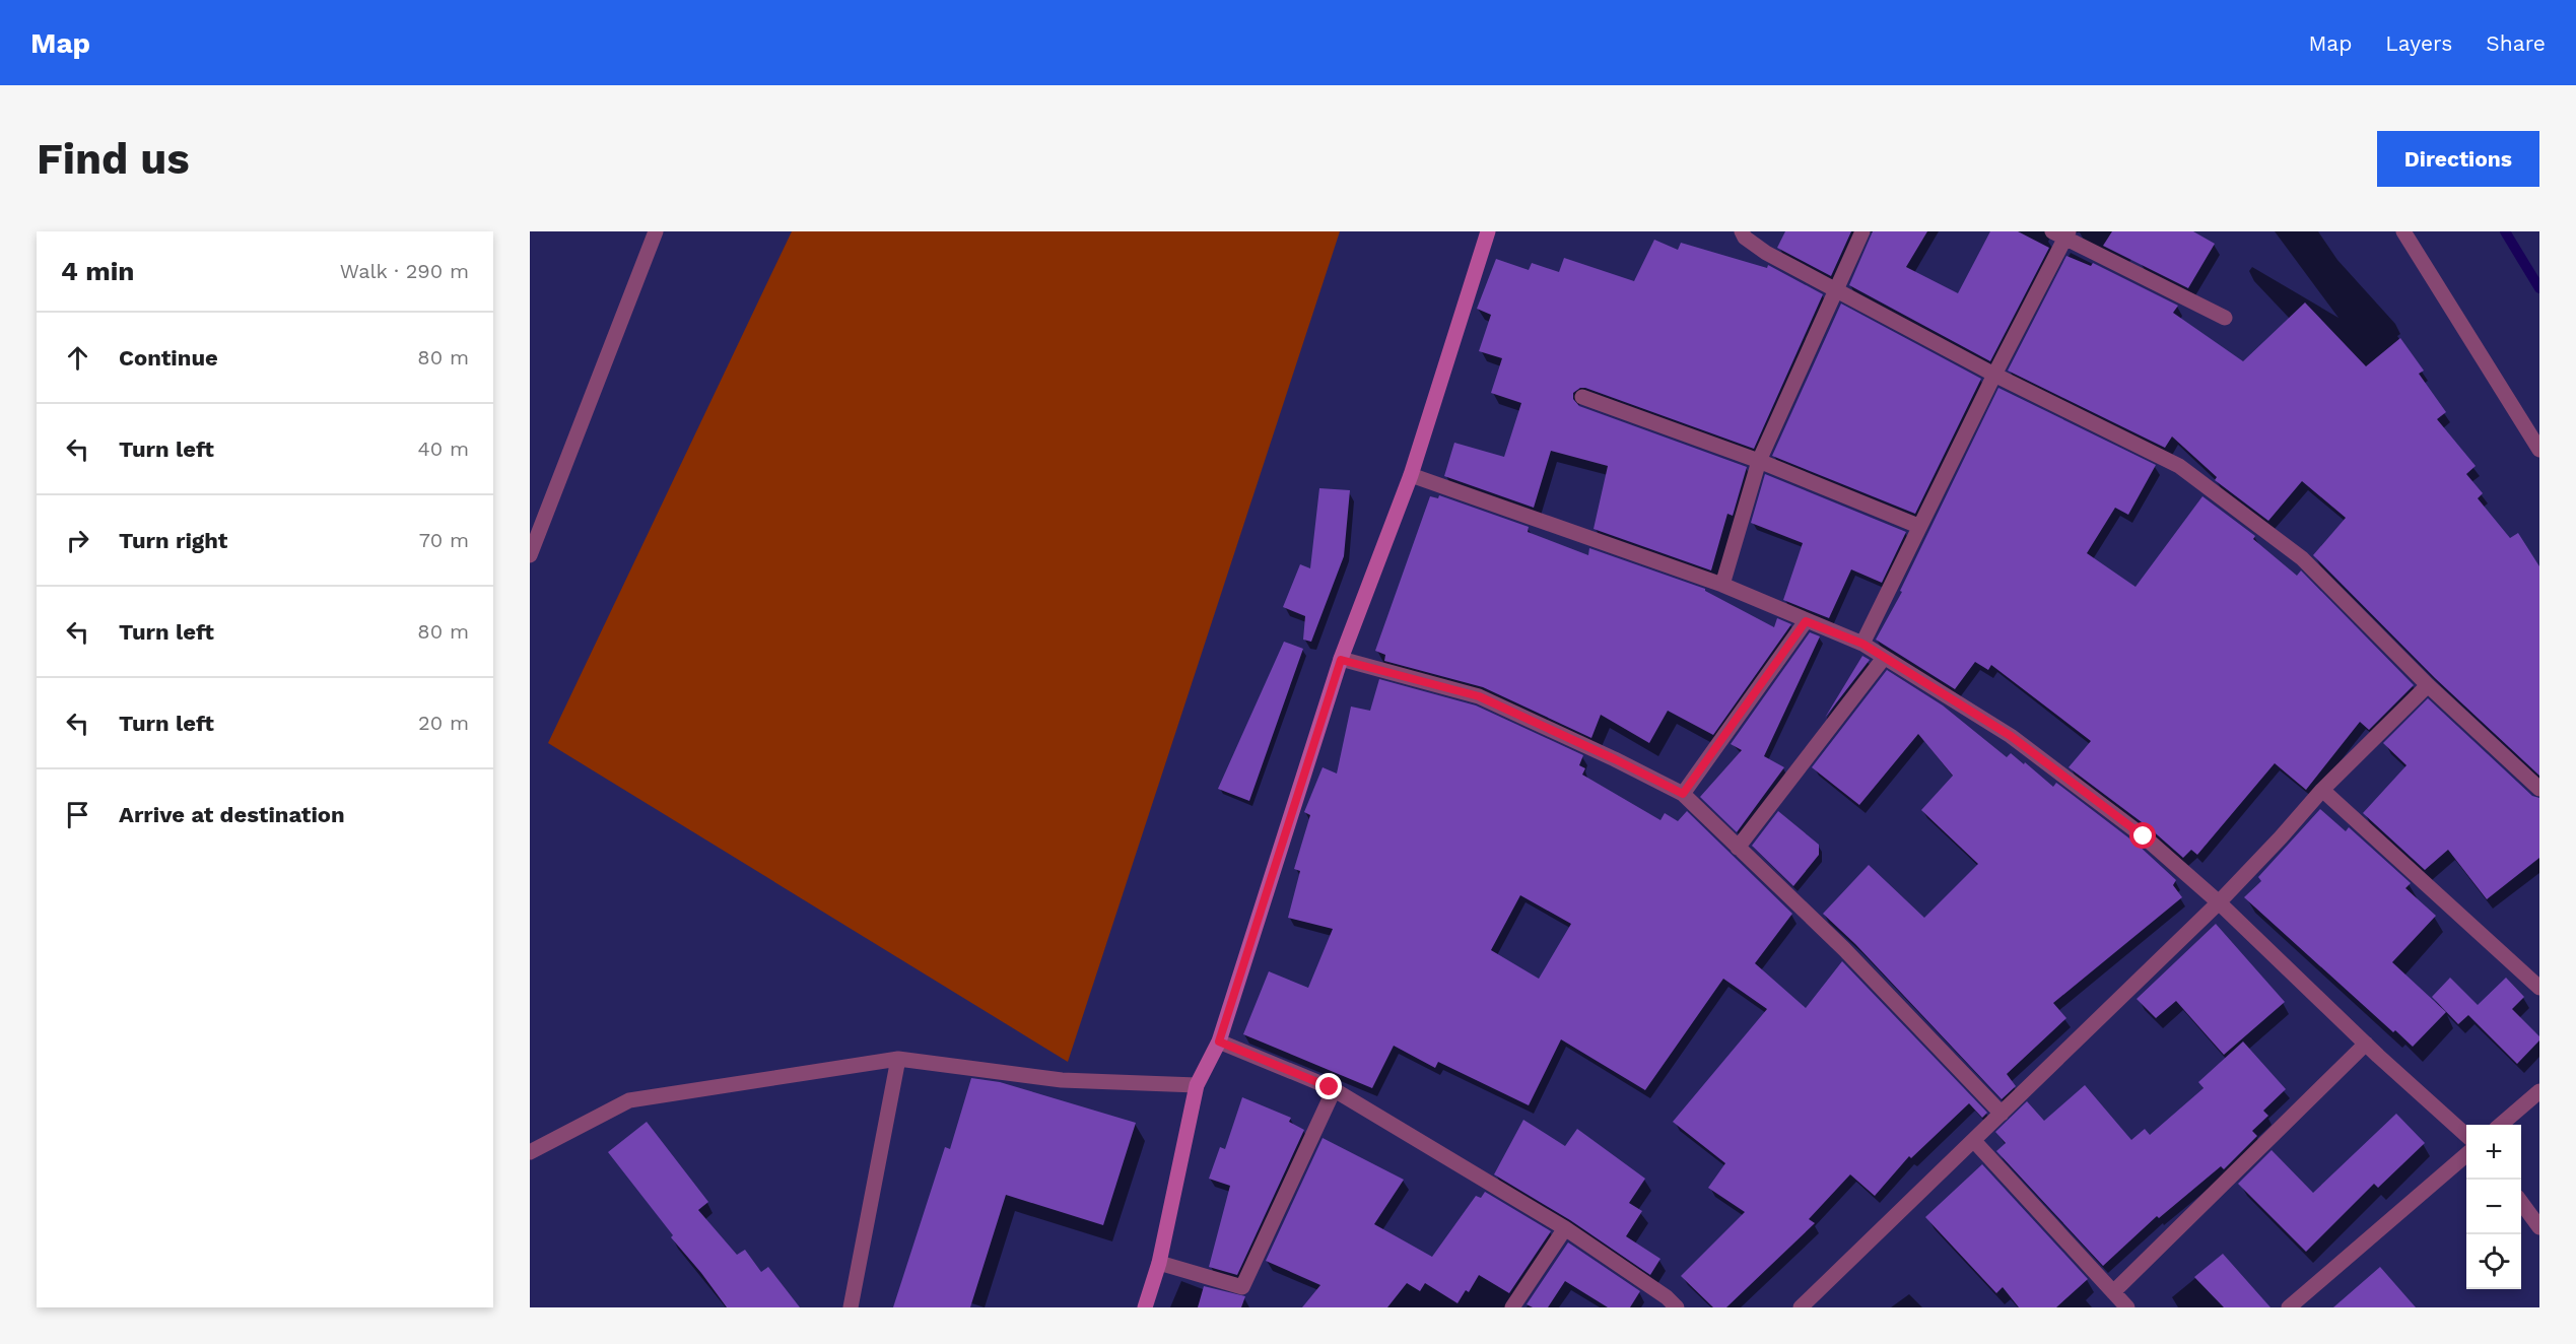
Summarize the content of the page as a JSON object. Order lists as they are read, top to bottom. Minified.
{"page":{"header":"Map","nav":["Map","Layers","Share"],"buttons":"Directions","title":"Find us","heading":["4 min","Walk · 290 m"],"list":[["Continue","80 m"],["Turn left","40 m"],["Turn right","70 m"],["Turn left","80 m"],["Turn left","20 m"],"Arrive at destination"],"map_buttons":["+","−"]}}
